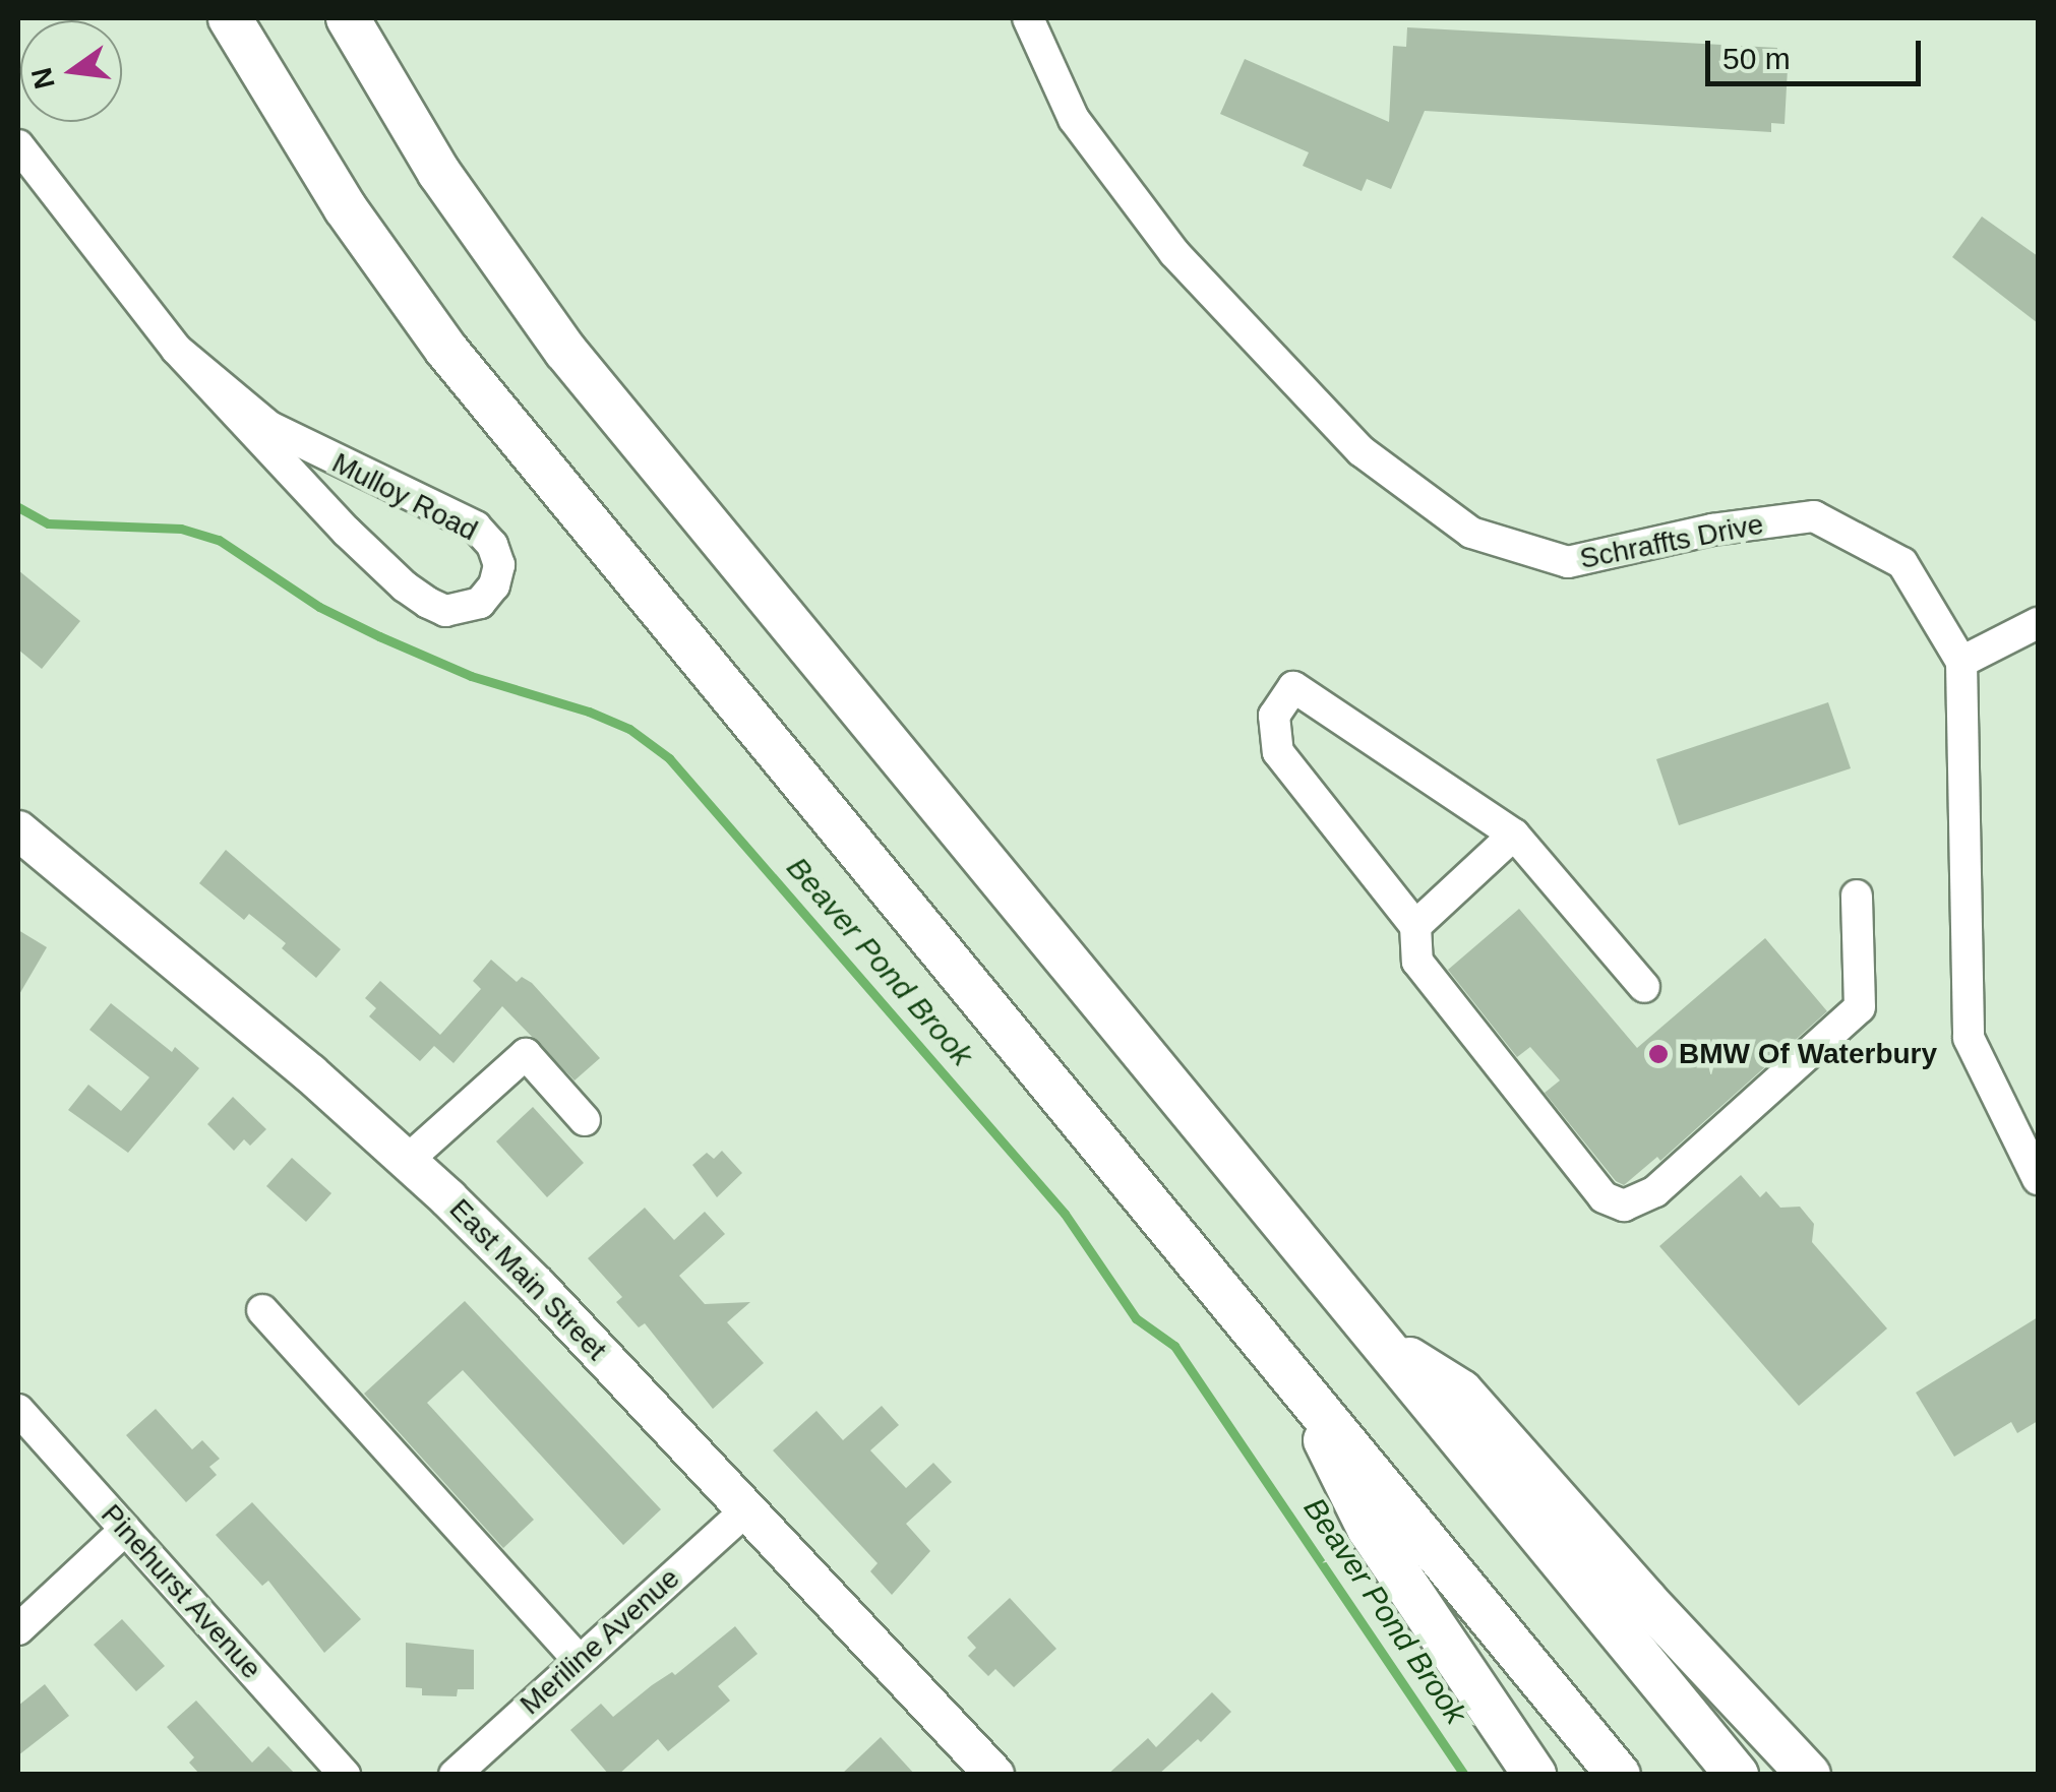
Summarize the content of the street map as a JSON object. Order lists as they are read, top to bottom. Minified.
{"streets":{"main road":["East Main Street"],"street":["Mulloy Road","Schraffts Drive","Pinehurst Avenue","Meriline Avenue"]},"crossings":[["East Main Street","Meriline Avenue"]],"water":["Beaver Pond Brook"],"places":["BMW Of Waterbury"],"scale_bar":"50 m","north":"left"}
